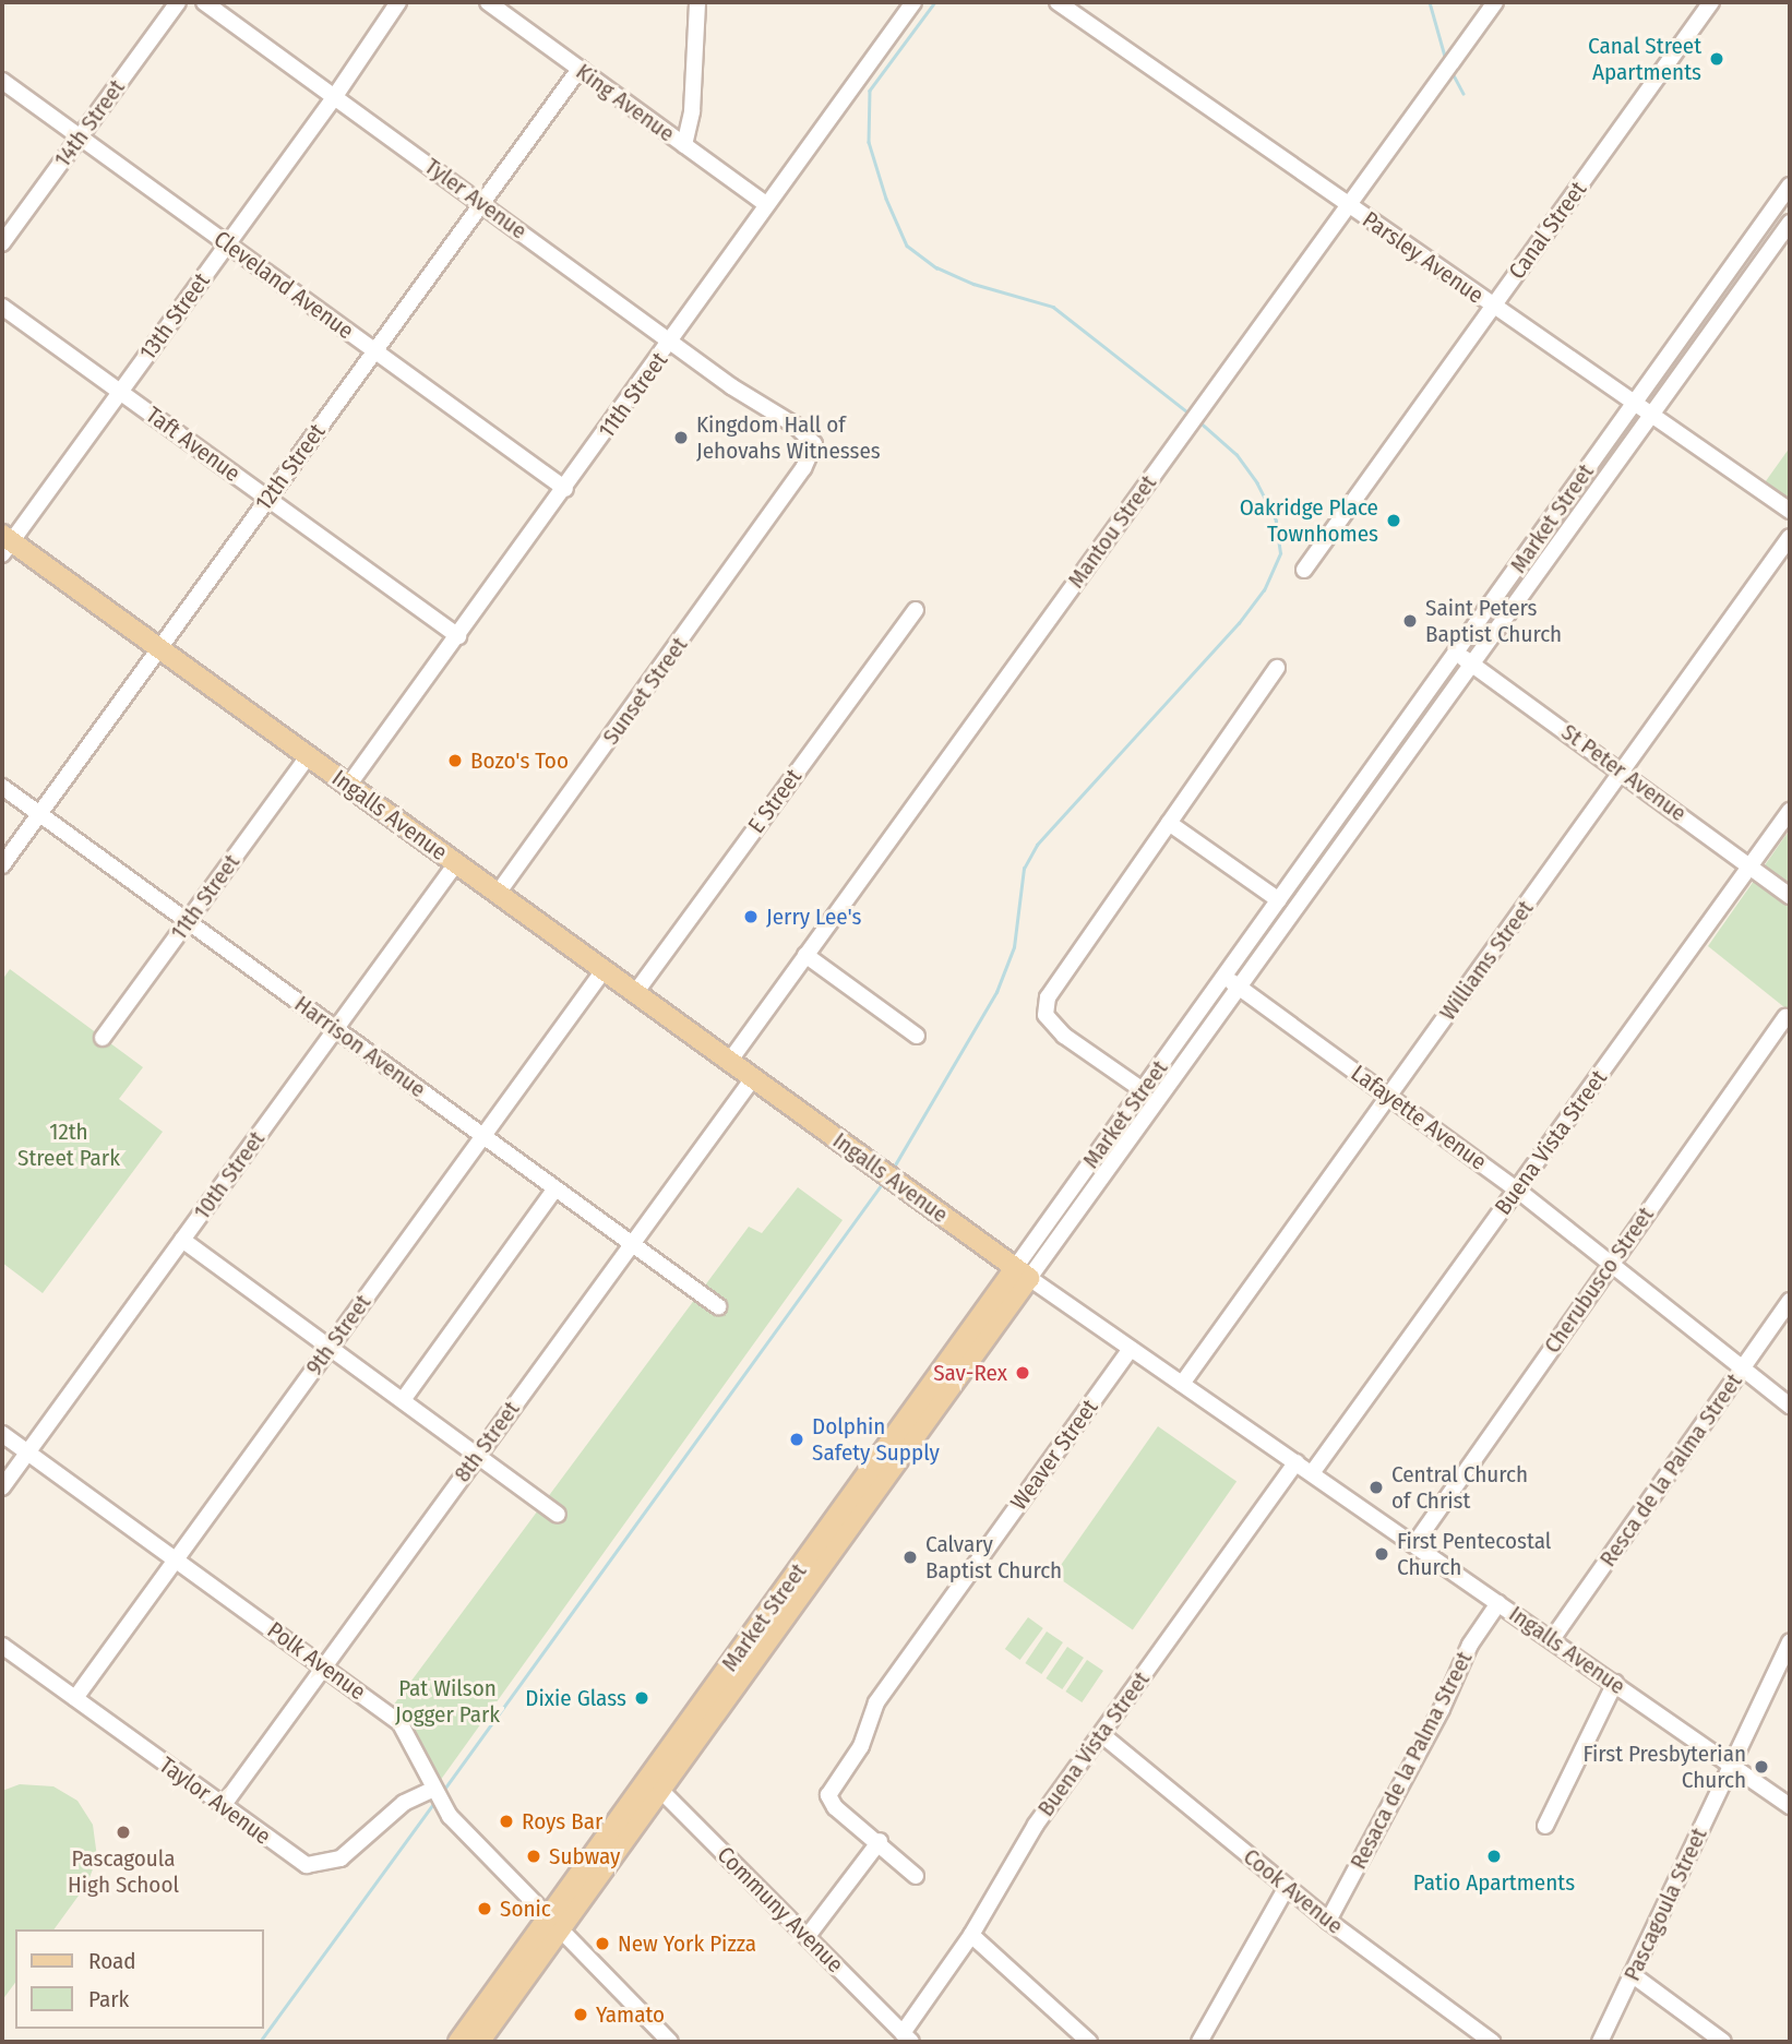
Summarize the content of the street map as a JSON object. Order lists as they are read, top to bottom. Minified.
{"streets":{"main road":["Market Street","Ingalls Avenue"],"street":["King Avenue","14th Street","Tyler Avenue","Canal Street","Parsley Avenue","Cleveland Avenue","13th Street","11th Street","Taft Avenue","12th Street","Mantou Street","Sunset Street","St Peter Avenue","E Street","Williams Street","Harrison Avenue","Lafayette Avenue","Buena Vista Street","10th Street","Cherubusco Street","9th Street","8th Street","Weaver Street","Resca de la Palma Street","Polk Avenue","Resaca de la Palma Street","Taylor Avenue","Cook Avenue","Pascagoula Street","Communy Avenue"]},"crossings":[["King Avenue","11th Street"],["King Avenue","12th Street"],["14th Street","Cleveland Avenue"],["Tyler Avenue","13th Street"],["Tyler Avenue","11th Street"],["Tyler Avenue","12th Street"],["Tyler Avenue","Sunset Street"],["Canal Street","Parsley Avenue"],["Parsley Avenue","Market Street"],["Parsley Avenue","Mantou Street"],["Cleveland Avenue","13th Street"],["Cleveland Avenue","11th Street"],["Cleveland Avenue","12th Street"],["13th Street","Taft Avenue"],["13th Street","Ingalls Avenue"],["11th Street","Taft Avenue"],["11th Street","Ingalls Avenue"],["11th Street","Harrison Avenue"],["Taft Avenue","12th Street"],["12th Street","Ingalls Avenue"],["12th Street","Harrison Avenue"],["Market Street","St Peter Avenue"],["Market Street","Ingalls Avenue"],["Market Street","Lafayette Avenue"],["Market Street","Polk Avenue"],["Market Street","Communy Avenue"],["Mantou Street","Ingalls Avenue"],["Sunset Street","Ingalls Avenue"],["St Peter Avenue","Williams Street"],["St Peter Avenue","Buena Vista Street"],["E Street","Ingalls Avenue"],["Ingalls Avenue","Williams Street"],["Ingalls Avenue","Buena Vista Street"],["Ingalls Avenue","10th Street"],["Ingalls Avenue","Cherubusco Street"],["Ingalls Avenue","9th Street"],["Ingalls Avenue","8th Street"],["Ingalls Avenue","Weaver Street"],["Ingalls Avenue","Resca de la Palma Street"],["Ingalls Avenue","Resaca de la Palma Street"],["Ingalls Avenue","Pascagoula Street"],["Williams Street","Lafayette Avenue"],["Harrison Avenue","10th Street"],["Harrison Avenue","9th Street"],["Harrison Avenue","8th Street"],["Lafayette Avenue","Buena Vista Street"],["Lafayette Avenue","Cherubusco Street"],["Lafayette Avenue","Resca de la Palma Street"],["Buena Vista Street","Cook Avenue"],["Buena Vista Street","Communy Avenue"],["10th Street","Polk Avenue"],["9th Street","Polk Avenue"],["9th Street","Taylor Avenue"],["8th Street","Polk Avenue"],["8th Street","Taylor Avenue"],["Polk Avenue","Taylor Avenue"],["Resaca de la Palma Street","Cook Avenue"]],"parks":["12th Street Park","Pat Wilson Jogger Park"],"places":["Canal Street Apartments","Kingdom Hall of Jehovahs Witnesses","Oakridge Place Townhomes","Saint Peters Baptist Church","Bozo's Too","Jerry Lee's","Sav-Rex","Dolphin Safety Supply","Central Church of Christ","First Pentecostal Church","Calvary Baptist Church","Dixie Glass","First Presbyterian Church","Roys Bar","Pascagoula High School","Subway","Patio Apartments","Sonic","New York Pizza","Yamato"],"legend":["Road","Park"]}
